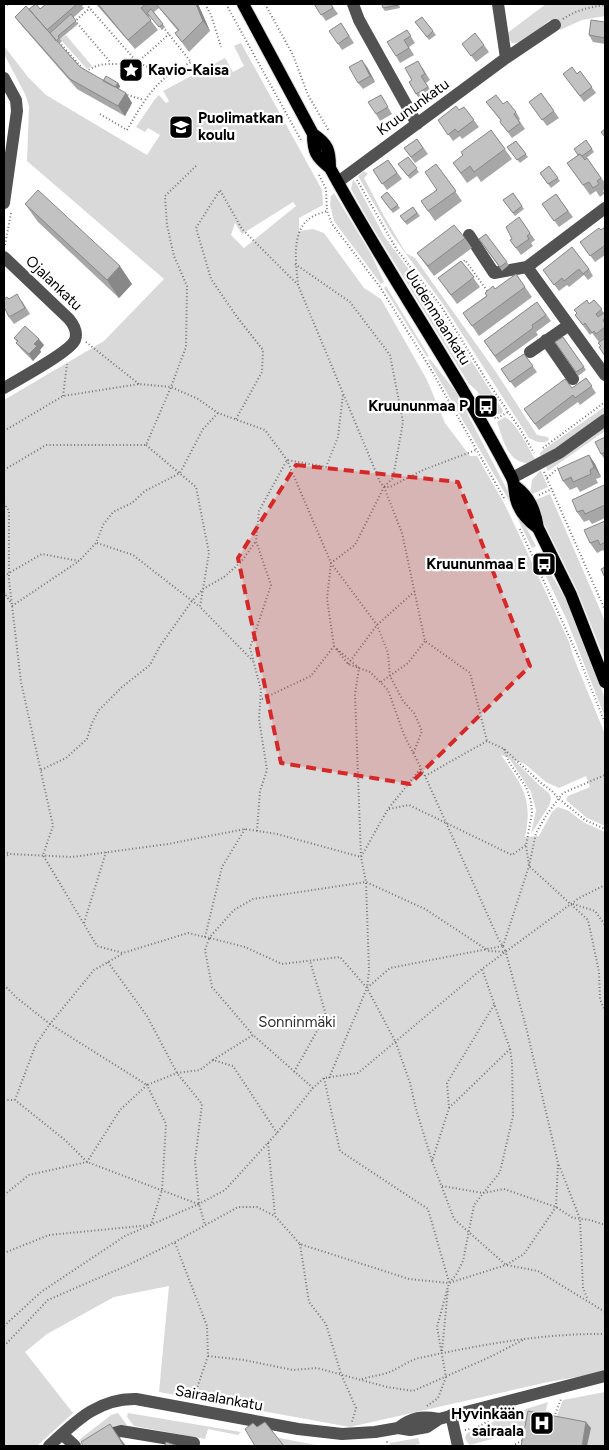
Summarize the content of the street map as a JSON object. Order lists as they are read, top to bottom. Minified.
{"streets":{"main road":["Uudenmaankatu"],"street":["Kruununkatu","Ojalankatu","Sairaalankatu"]},"crossings":[["Kruununkatu","Uudenmaankatu"]],"parks":["Sonninmäki"],"places":{"place":["Kavio-Kaisa"],"school or university":["Puolimatkan koulu"],"bus stop":["Kruununmaa P","Kruununmaa E"],"hospital":["Hyvinkään sairaala"]}}
